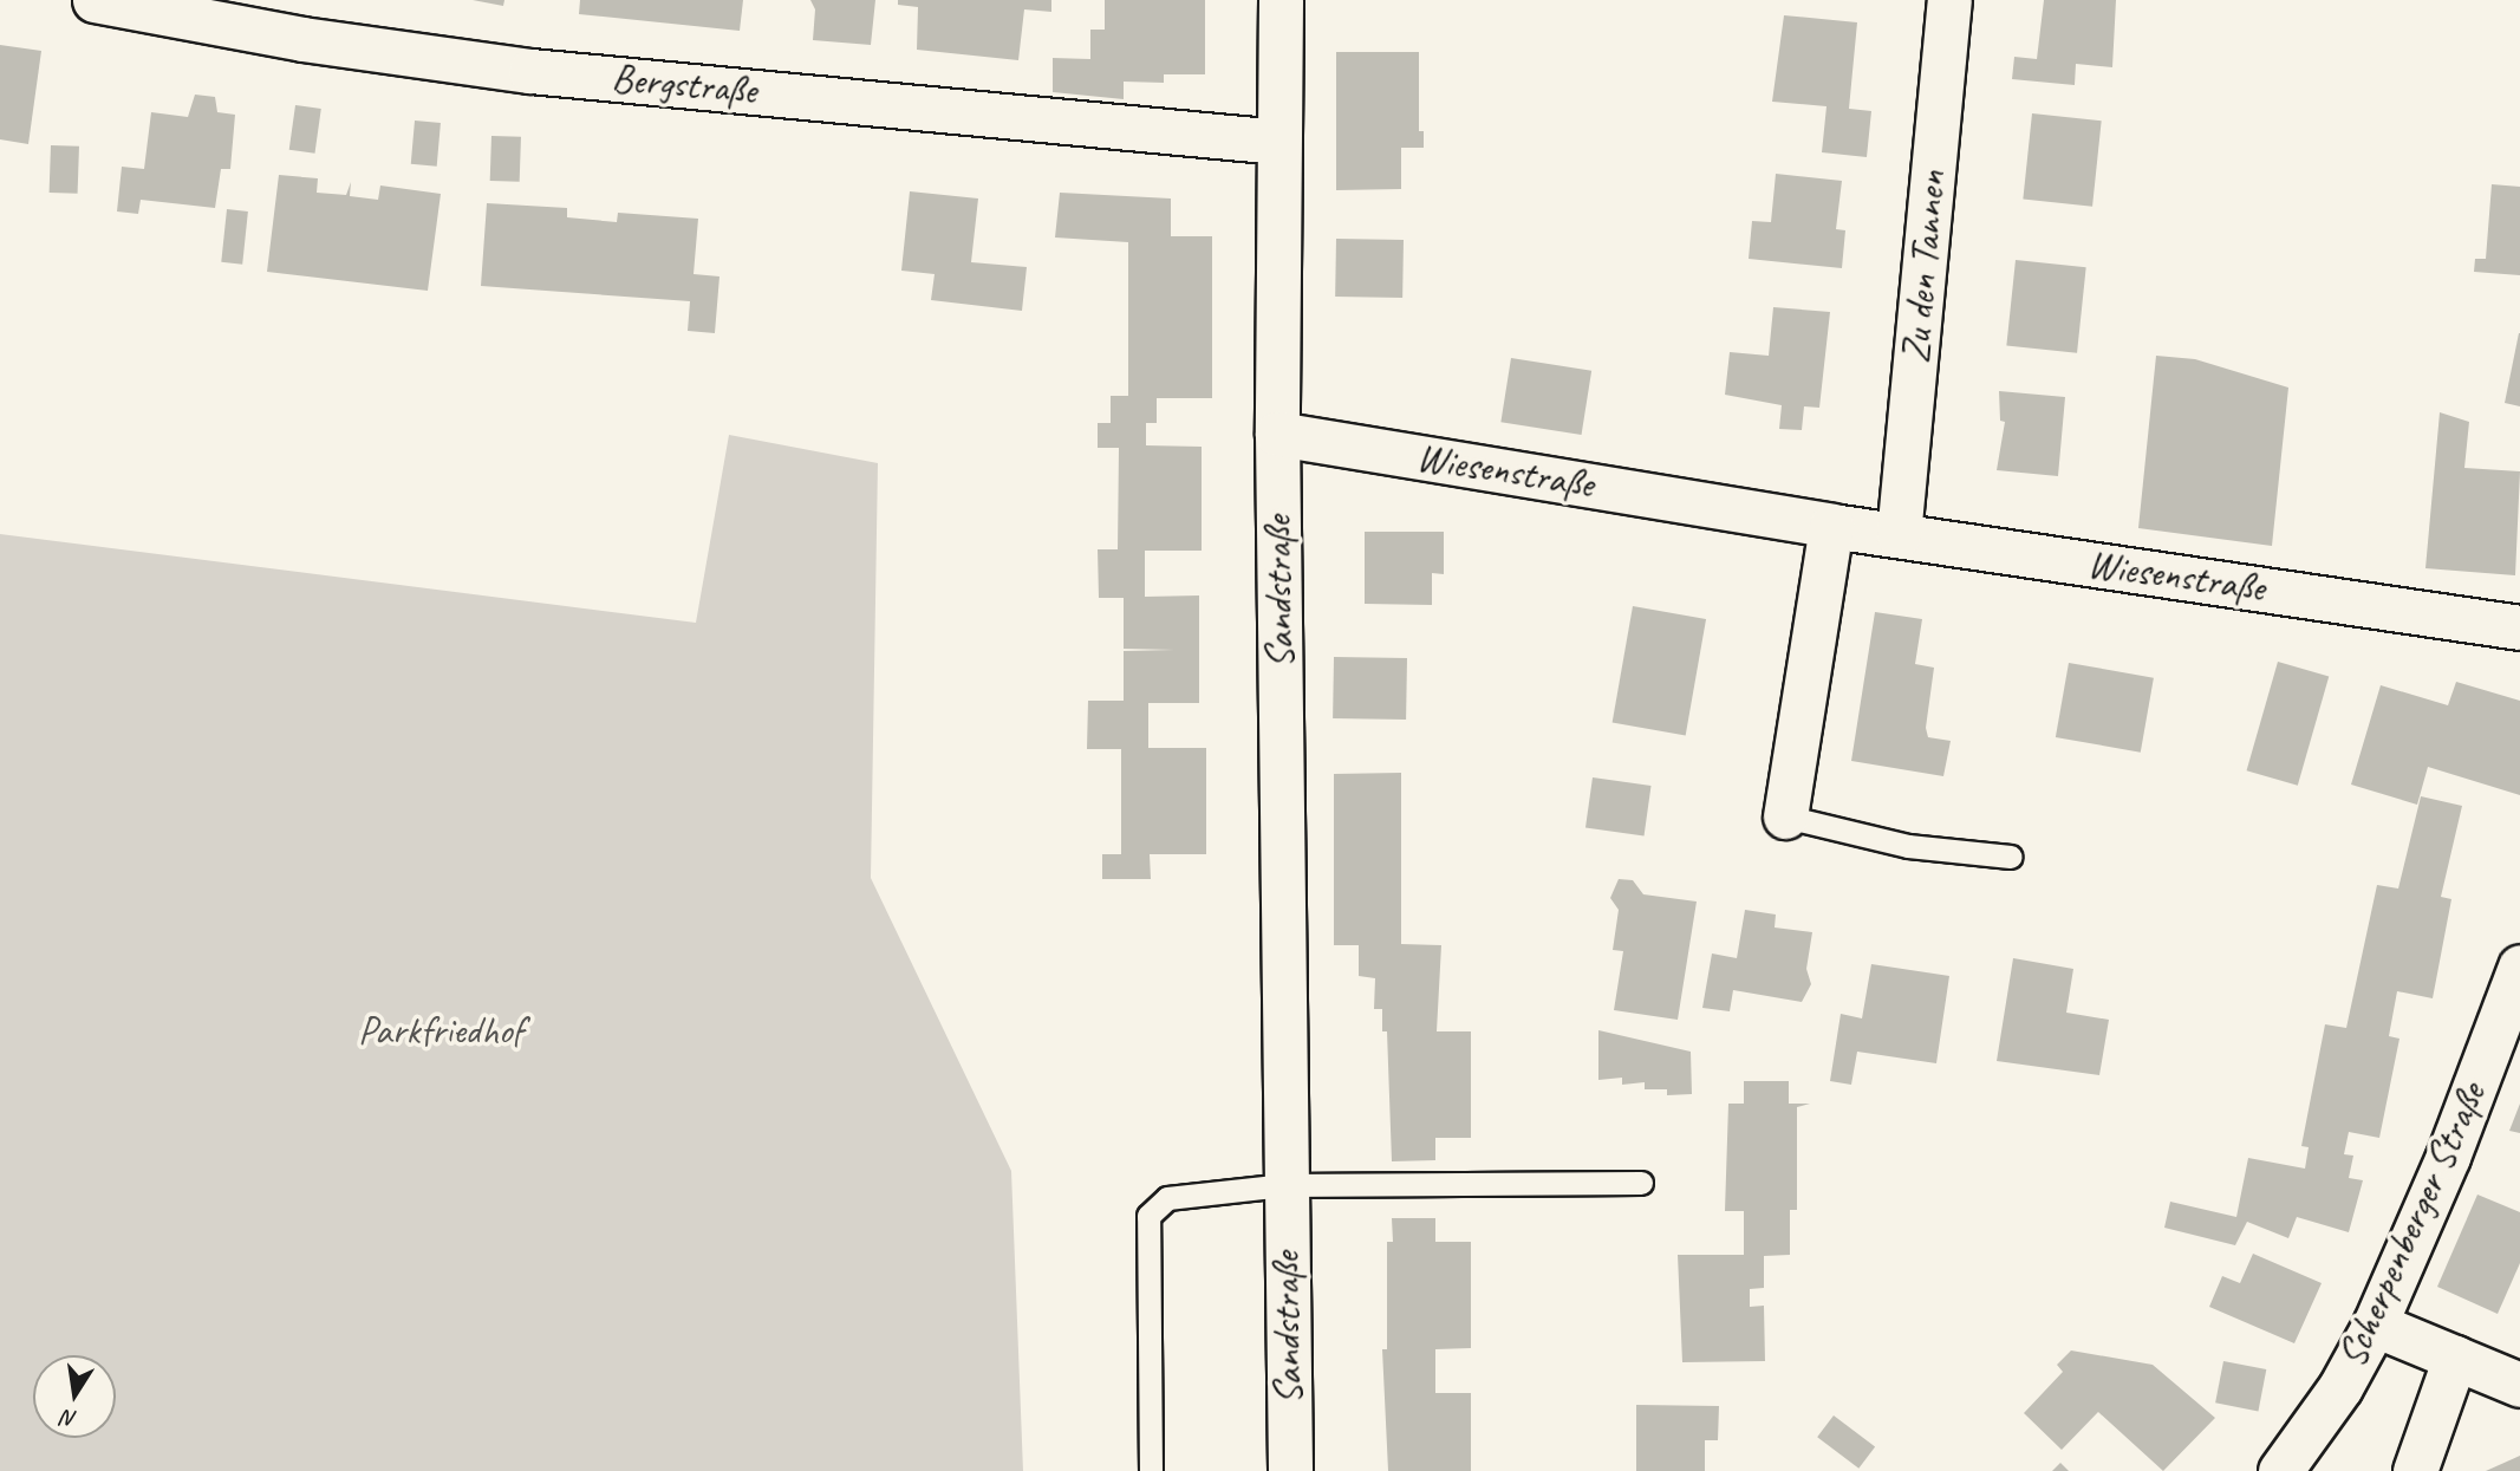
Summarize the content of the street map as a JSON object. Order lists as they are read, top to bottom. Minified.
{"streets":{"street":["Bergstraße","Zu den Tannen","Wiesenstraße","Sandstraße","Scherpenberger Straße"]},"crossings":[["Bergstraße","Sandstraße"],["Zu den Tannen","Wiesenstraße"],["Wiesenstraße","Sandstraße"]],"parks":["Parkfriedhof"],"north":"bottom"}
